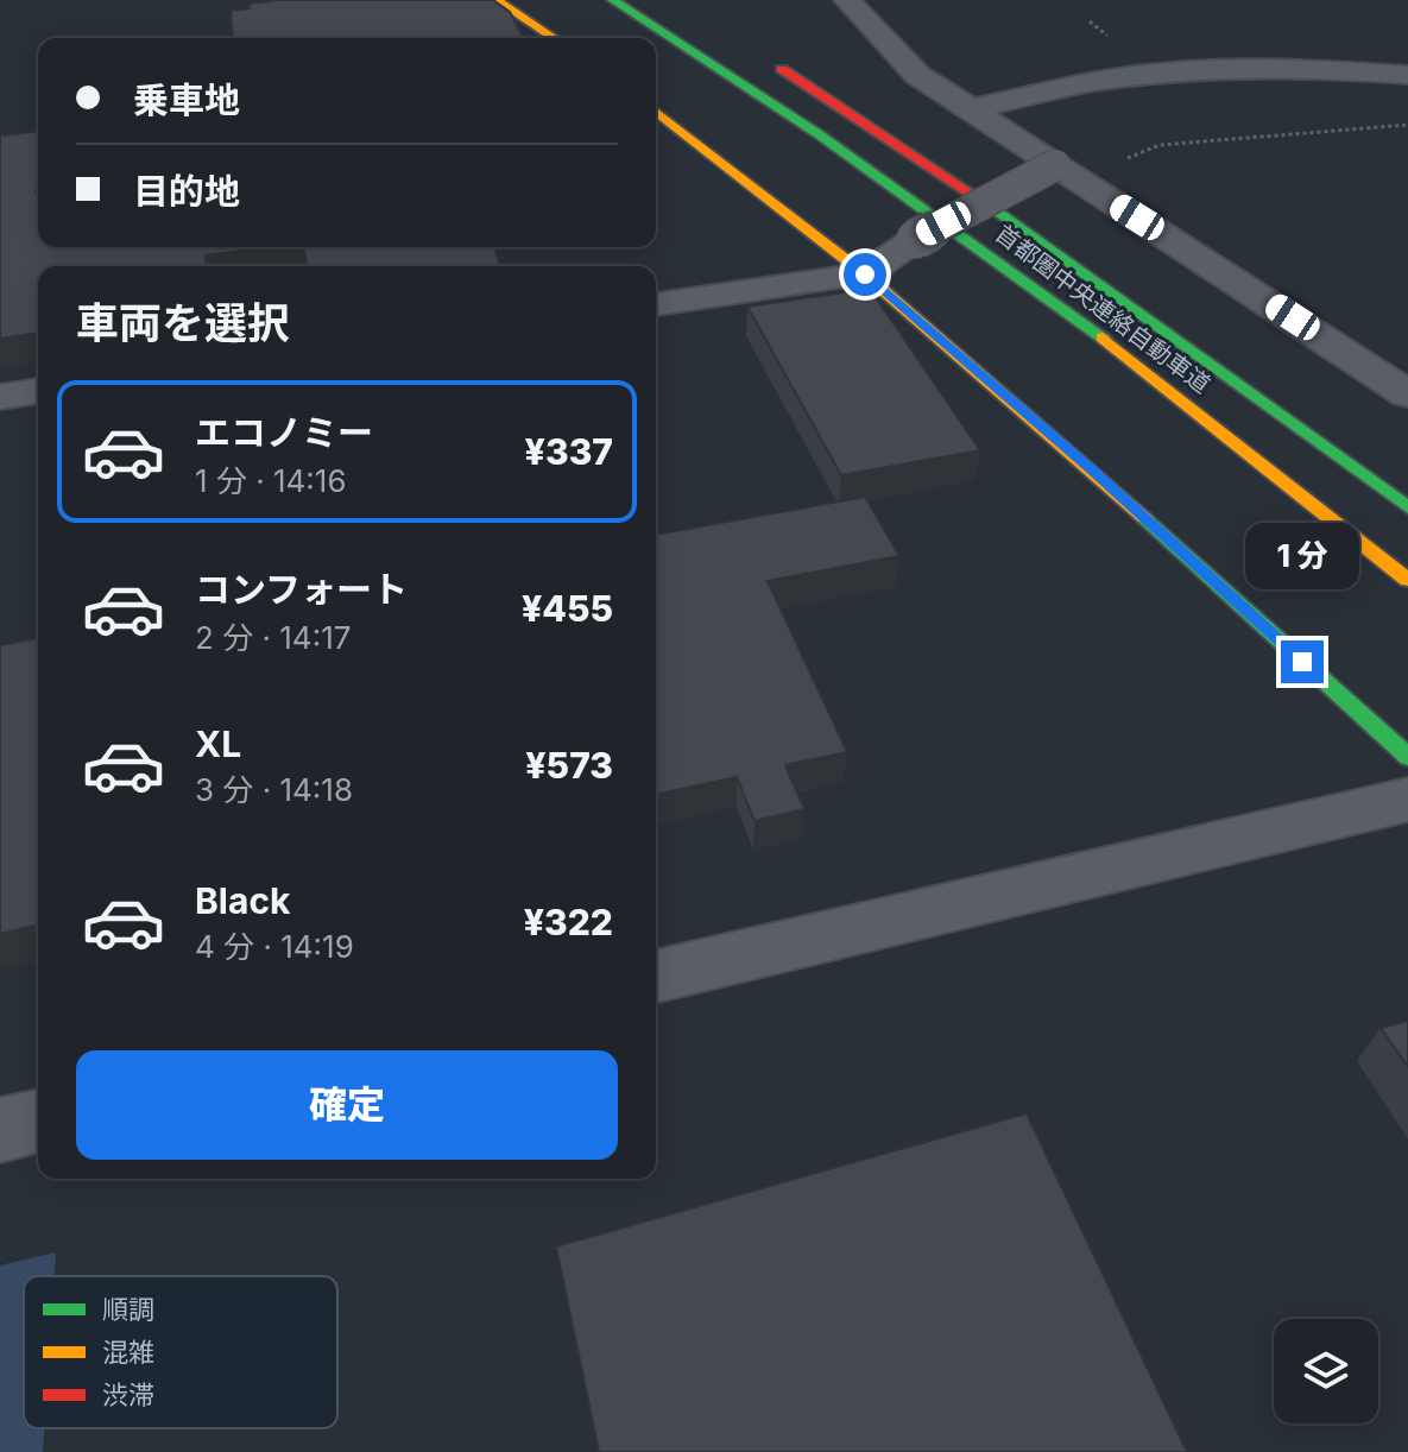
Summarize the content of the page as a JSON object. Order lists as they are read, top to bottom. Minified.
{"streets":{"main road":["首都圏中央連絡自動車道"]},"legend":["順調","混雑","渋滞"],"page":{"banner":["乗車地","目的地"],"heading":"車両を選択","list":[{"name":"エコノミー","note":"1 分 · 14:16","value":"¥337"},{"name":"コンフォート","note":"2 分 · 14:17","value":"¥455"},{"name":"XL","note":"3 分 · 14:18","value":"¥573"},{"name":"Black","note":"4 分 · 14:19","value":"¥322"}],"bubble":"1 分","buttons":"確定"}}
